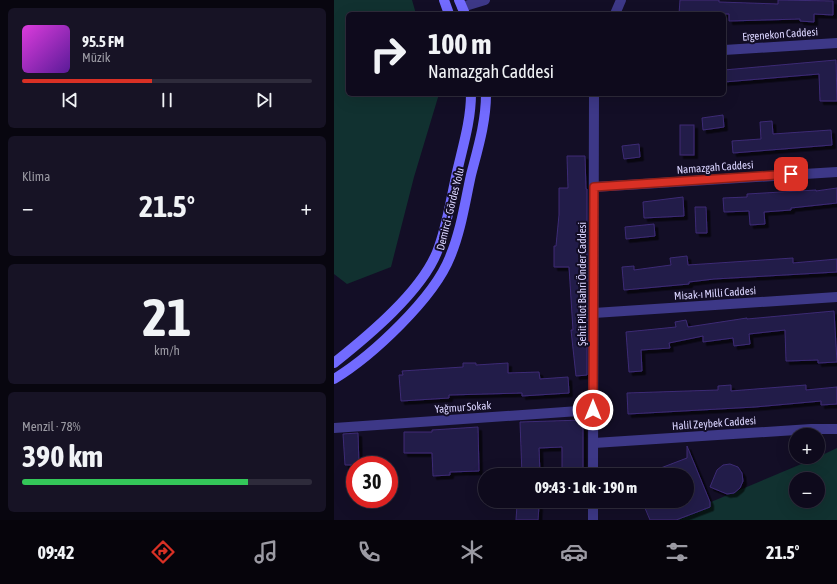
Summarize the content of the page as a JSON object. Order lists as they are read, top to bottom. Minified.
{"streets":{"main road":["Demirci - Gördes Yolu"],"street":["Ergenekon Caddesi","Namazgah Caddesi","Şehit Pilot Bahri Önder Caddesi","Misak-ı Milli Caddesi","Yağmur Sokak","Halil Zeybek Caddesi"]},"crossings":[["Namazgah Caddesi","Şehit Pilot Bahri Önder Caddesi"],["Şehit Pilot Bahri Önder Caddesi","Misak-ı Milli Caddesi"],["Şehit Pilot Bahri Önder Caddesi","Yağmur Sokak"],["Şehit Pilot Bahri Önder Caddesi","Halil Zeybek Caddesi"]],"page":{"turn":["100 m","Namazgah Caddesi"],"song":["95.5 FM","Müzik"],"tile":["Klima",["21","km/h"],["Menzil · 78%","390 km"]],"heat":["−","21.5°","+"],"map_buttons":["+","−"],"limit":"30","trip":"09:43 · 1 dk · 190 m","tabs":["09:42","21.5°"]}}
